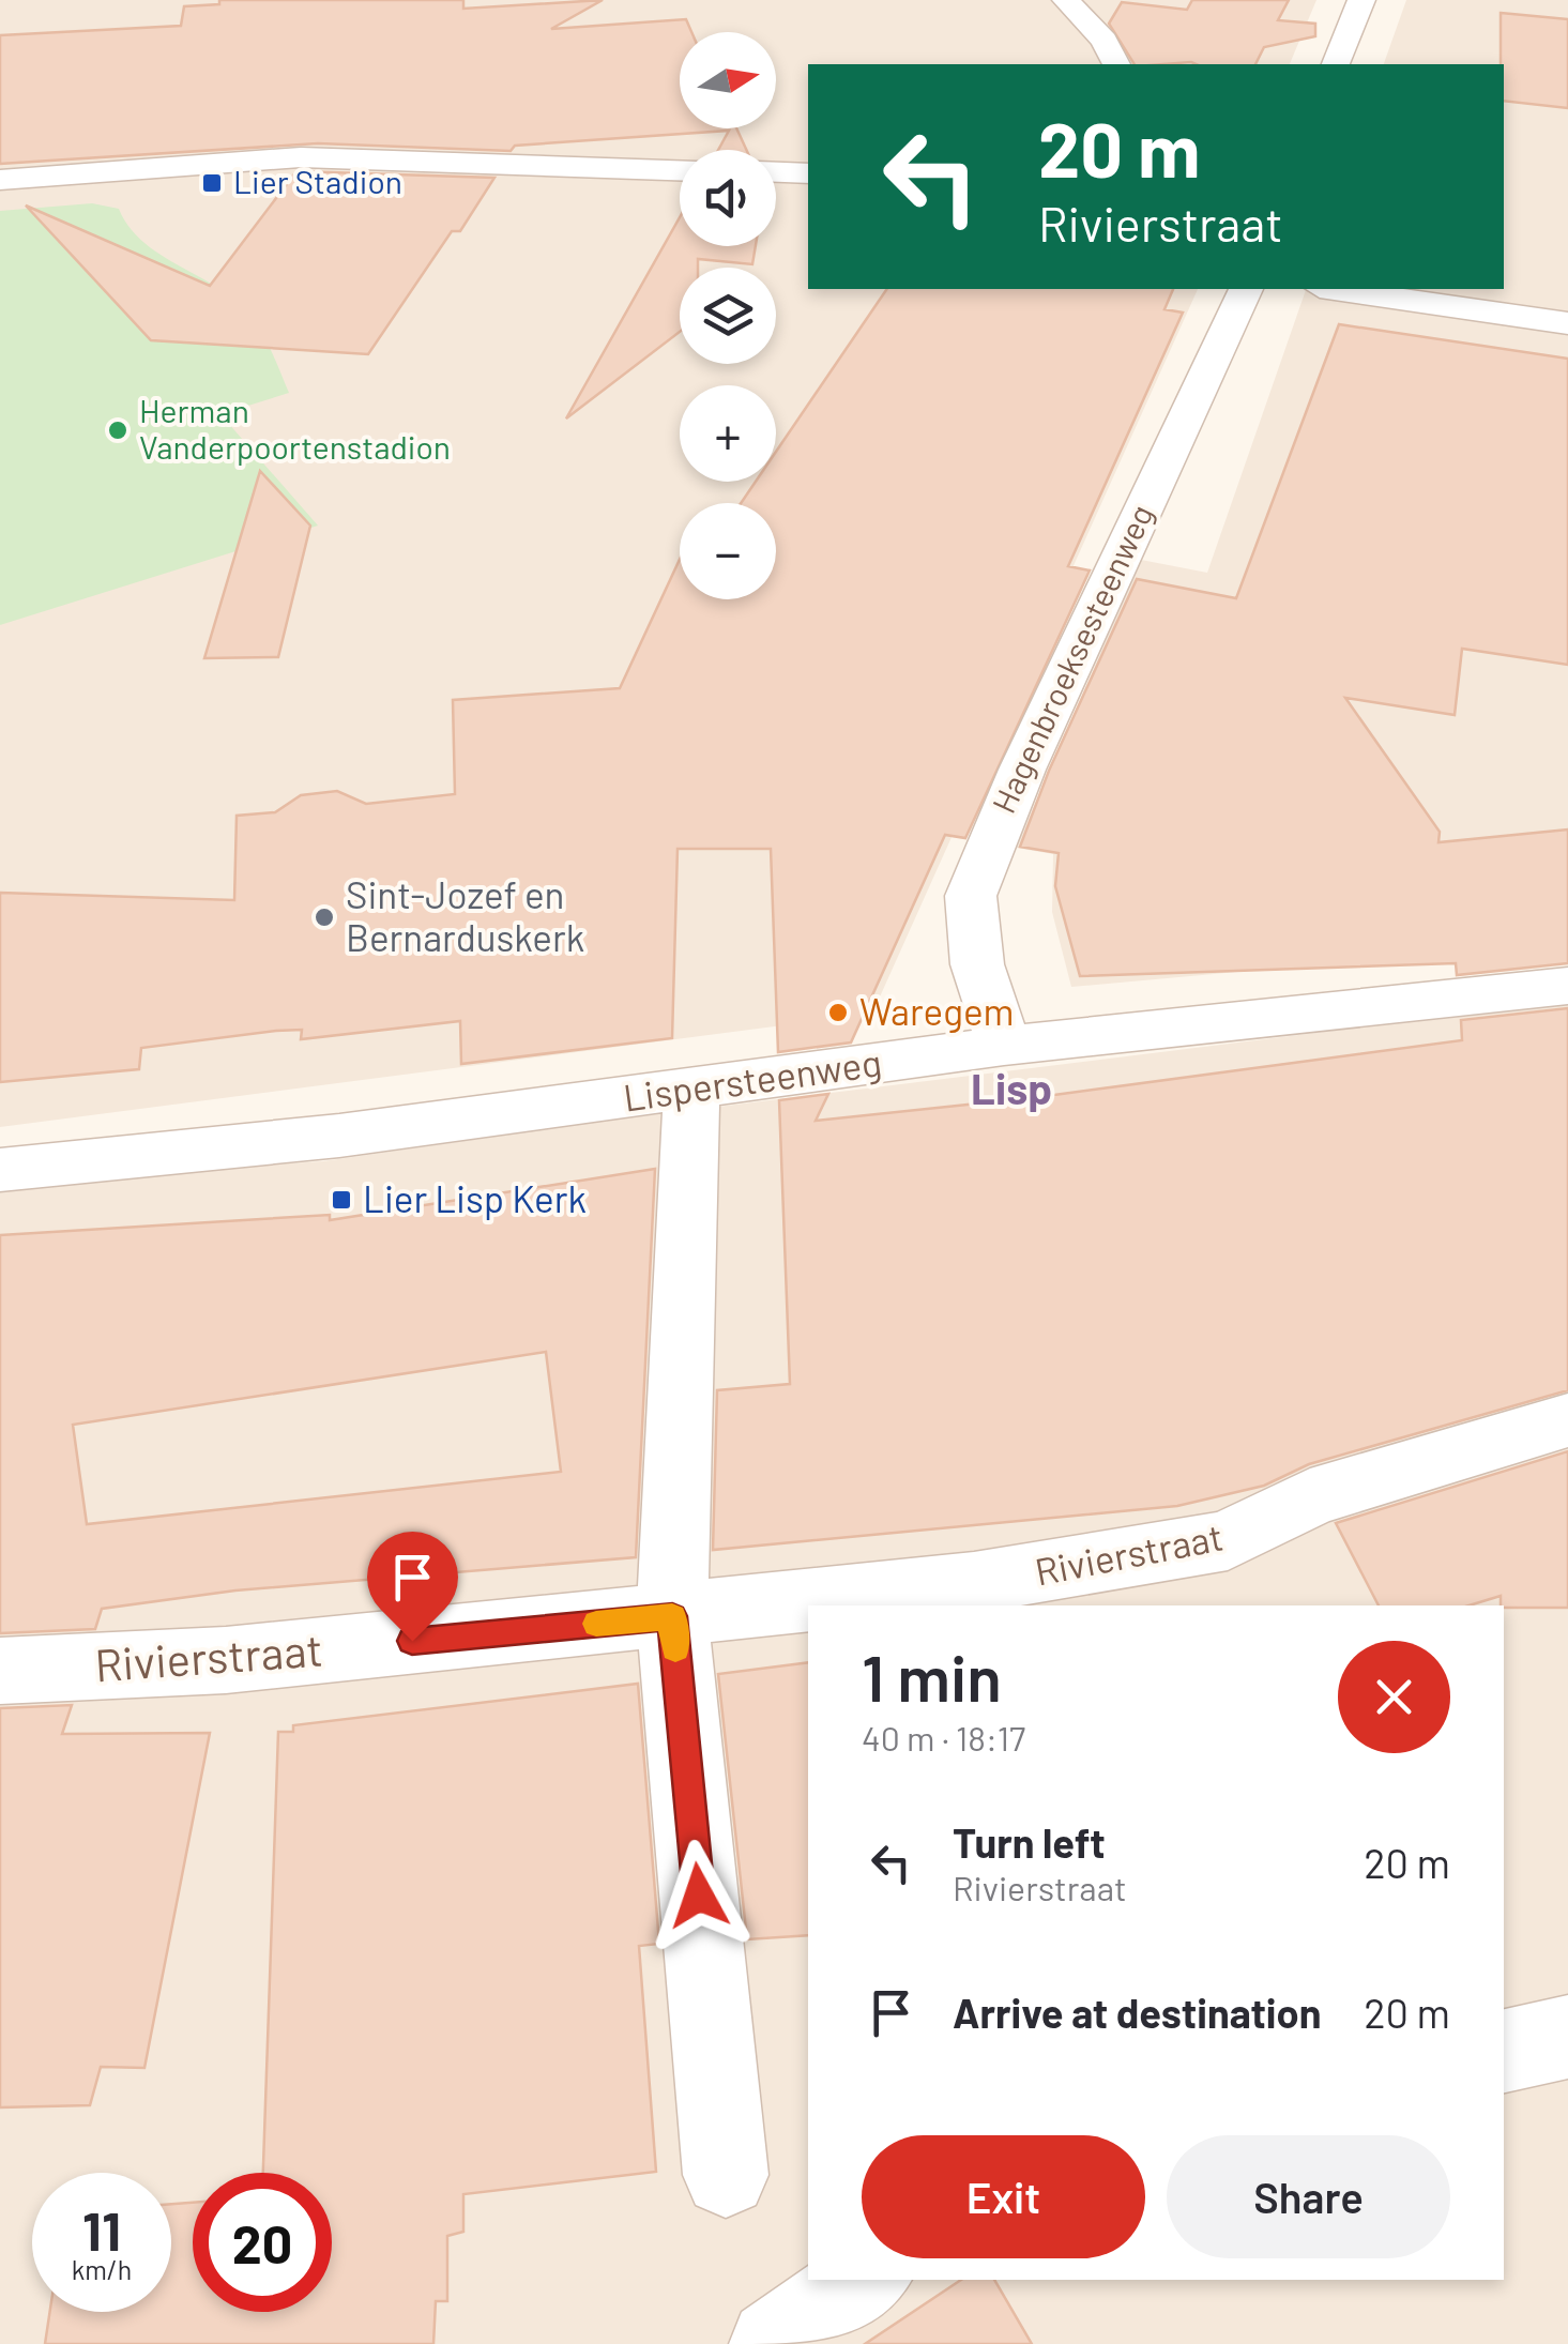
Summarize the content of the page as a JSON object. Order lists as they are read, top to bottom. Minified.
{"streets":{"street":["Hagenbroeksesteenweg","Lispersteenweg","Rivierstraat"]},"crossings":[["Hagenbroeksesteenweg","Lispersteenweg"]],"districts":["Lisp"],"places":{"transit":["Lier Stadion","Lier Lisp Kerk"],"other":["Herman Vanderpoortenstadion","Sint-Jozef en Bernarduskerk","Waregem"]},"north":"right","page":{"map_buttons":["+","−"],"turn":["20 m","Rivierstraat"],"heading":["1 min","40 m · 18:17"],"list":[{"name":"Turn left","note":"Rivierstraat","value":"20 m"},{"name":"Arrive at destination","value":"20 m"}],"buttons":["Exit","Share"],"speed":"11 km/h","limit":"20"}}
